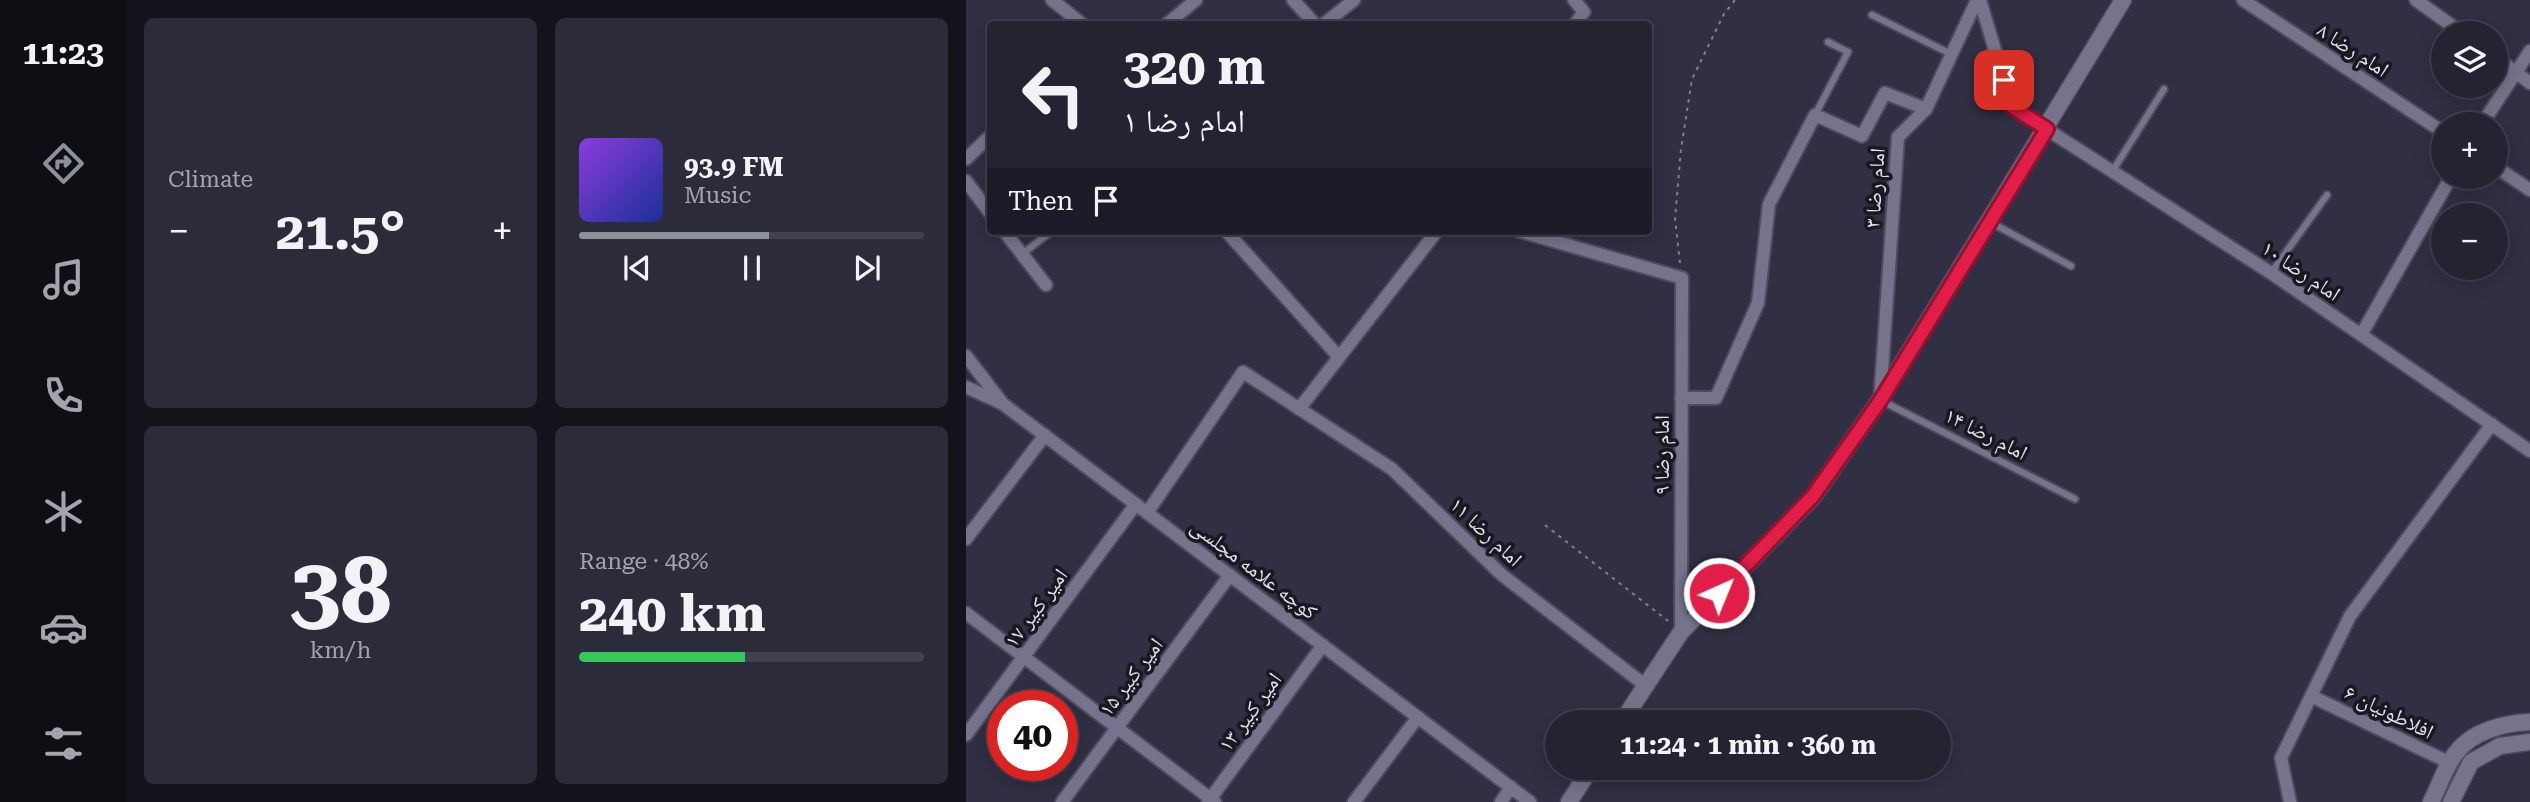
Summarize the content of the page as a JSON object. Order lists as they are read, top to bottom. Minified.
{"streets":{"street":["امام رضا ۸","امام رضا ۳","امام رضا ۱۰","امام رضا ۹","امام رضا ۱۱","کوچه علامه مجلسی","امیر کبیر ۱۷","امیر کبیر ۱۵","امیر کبیر ۱۳","افلاطونیان ۶"],"lane":["امام رضا ۱۴"]},"crossings":[["امام رضا ۳","امام رضا ۱۰"],["امام رضا ۳","امام رضا ۱۴"],["امام رضا ۱۱","کوچه علامه مجلسی"],["امام رضا ۱۱","امیر کبیر ۱۷"],["کوچه علامه مجلسی","امیر کبیر ۱۷"],["کوچه علامه مجلسی","امیر کبیر ۱۵"],["کوچه علامه مجلسی","امیر کبیر ۱۳"]],"page":{"tabs":"11:23","tile":["Climate",["38","km/h"],["Range · 48%","240 km"]],"map_buttons":["+","−"],"turn":["320 m","امام رضا ۱"],"song":["93.9 FM","Music"],"then":"Then","heat":["−","21.5°","+"],"limit":"40","trip":"11:24 · 1 min · 360 m"}}
